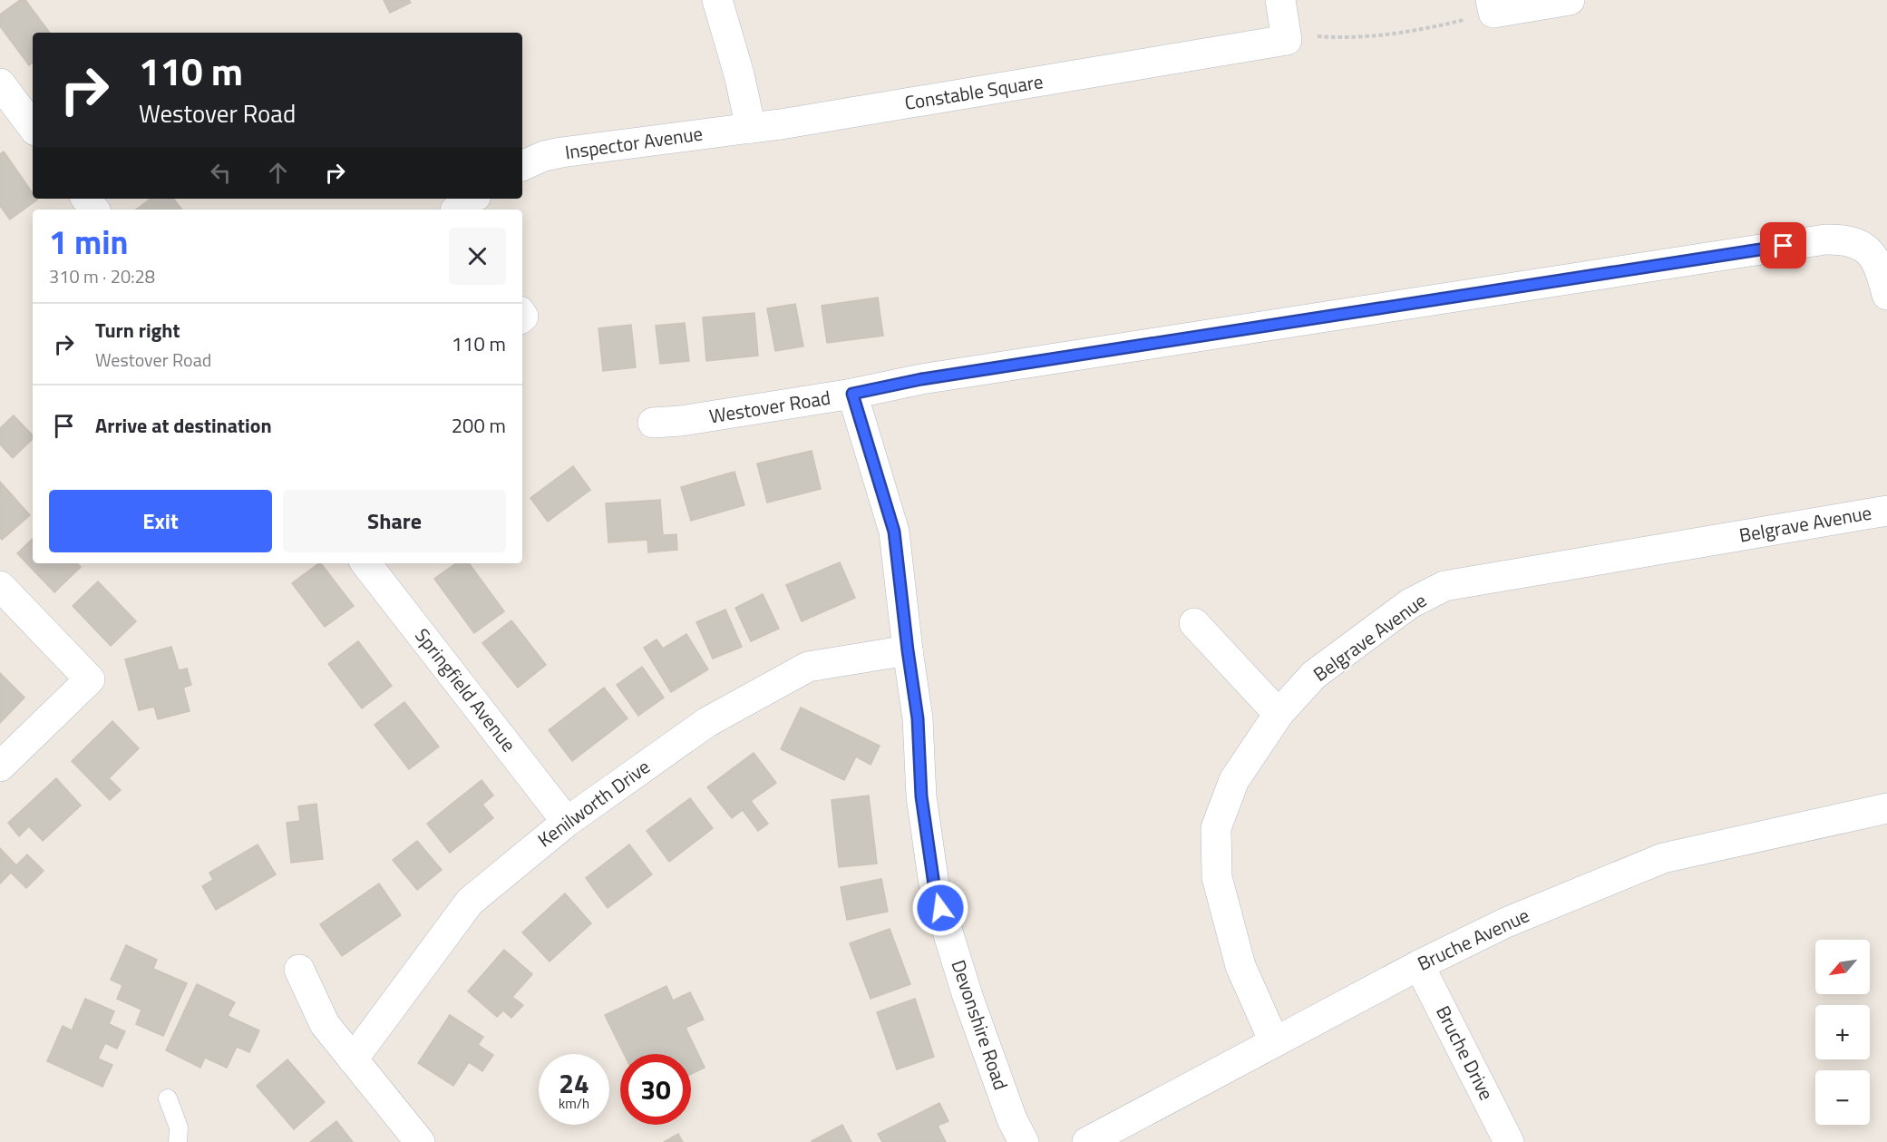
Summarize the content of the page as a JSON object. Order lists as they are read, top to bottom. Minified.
{"streets":{"street":["Constable Square","Inspector Avenue","Westover Road","Belgrave Avenue","Springfield Avenue","Kenilworth Drive","Bruche Avenue","Devonshire Road","Bruche Drive"]},"crossings":[["Constable Square","Inspector Avenue"],["Westover Road","Devonshire Road"],["Belgrave Avenue","Bruche Avenue"],["Springfield Avenue","Kenilworth Drive"],["Kenilworth Drive","Devonshire Road"],["Bruche Avenue","Bruche Drive"]],"north":"bottom left","page":{"turn":["110 m","Westover Road"],"heading":["1 min","310 m · 20:28"],"list":[{"name":"Turn right","note":"Westover Road","value":"110 m"},{"name":"Arrive at destination","value":"200 m"}],"buttons":["Exit","Share"],"map_buttons":["+","−"],"speed":"24 km/h","limit":"30"}}
